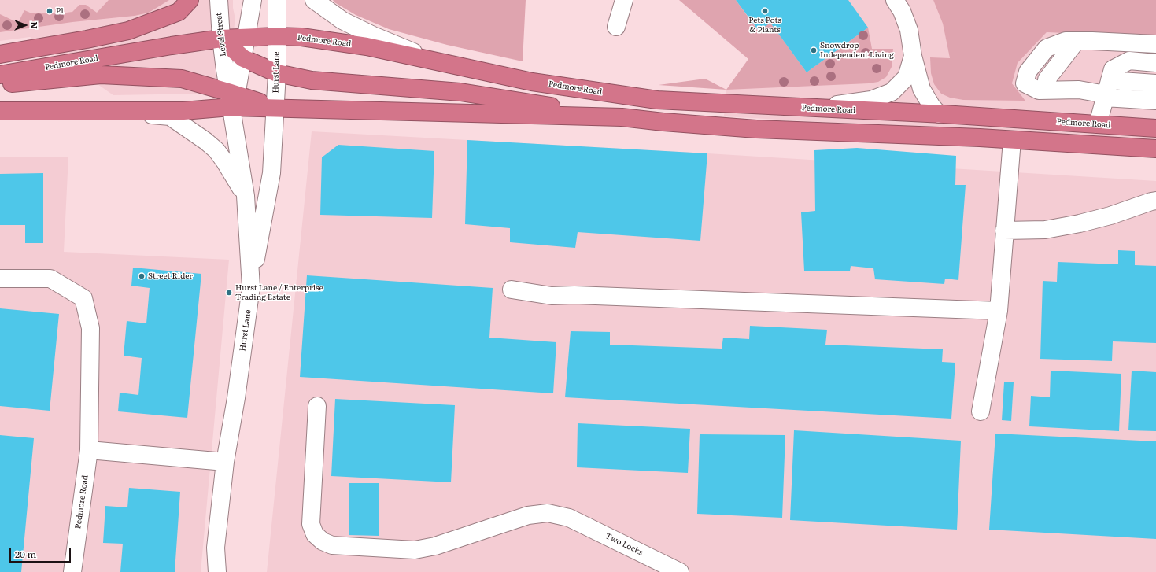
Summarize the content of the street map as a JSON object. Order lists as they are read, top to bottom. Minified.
{"streets":{"highway":["Pedmore Road"],"street":["Level Street","Hurst Lane","Two Locks"]},"crossings":[["Level Street","Pedmore Road"],["Level Street","Hurst Lane"],["Pedmore Road","Hurst Lane"]],"places":["P1","Pets Pots & Plants","Snowdrop Independent Living","Street Rider","Hurst Lane / Enterprise Trading Estate"],"scale_bar":"20 m","north":"right"}
